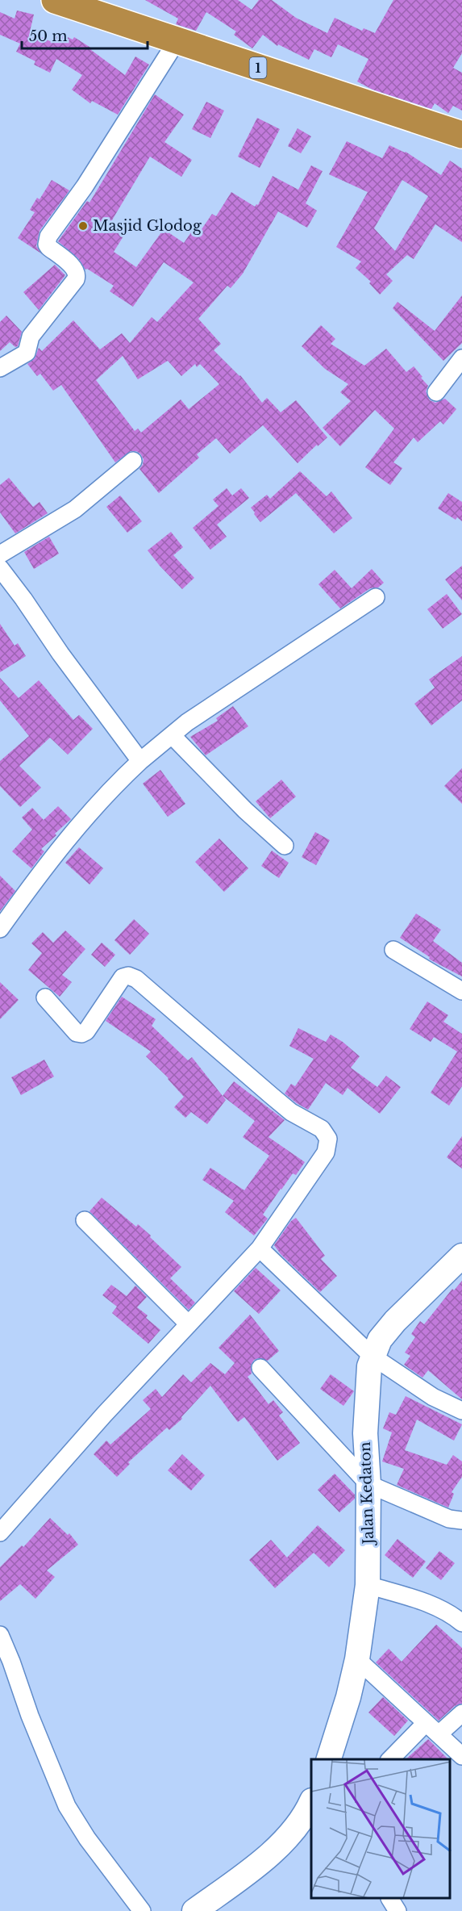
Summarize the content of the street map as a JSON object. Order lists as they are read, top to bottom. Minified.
{"streets":{"highway":["1"],"street":["Jalan Kedaton"]},"places":["Masjid Glodog"],"scale_bar":"50 m"}
